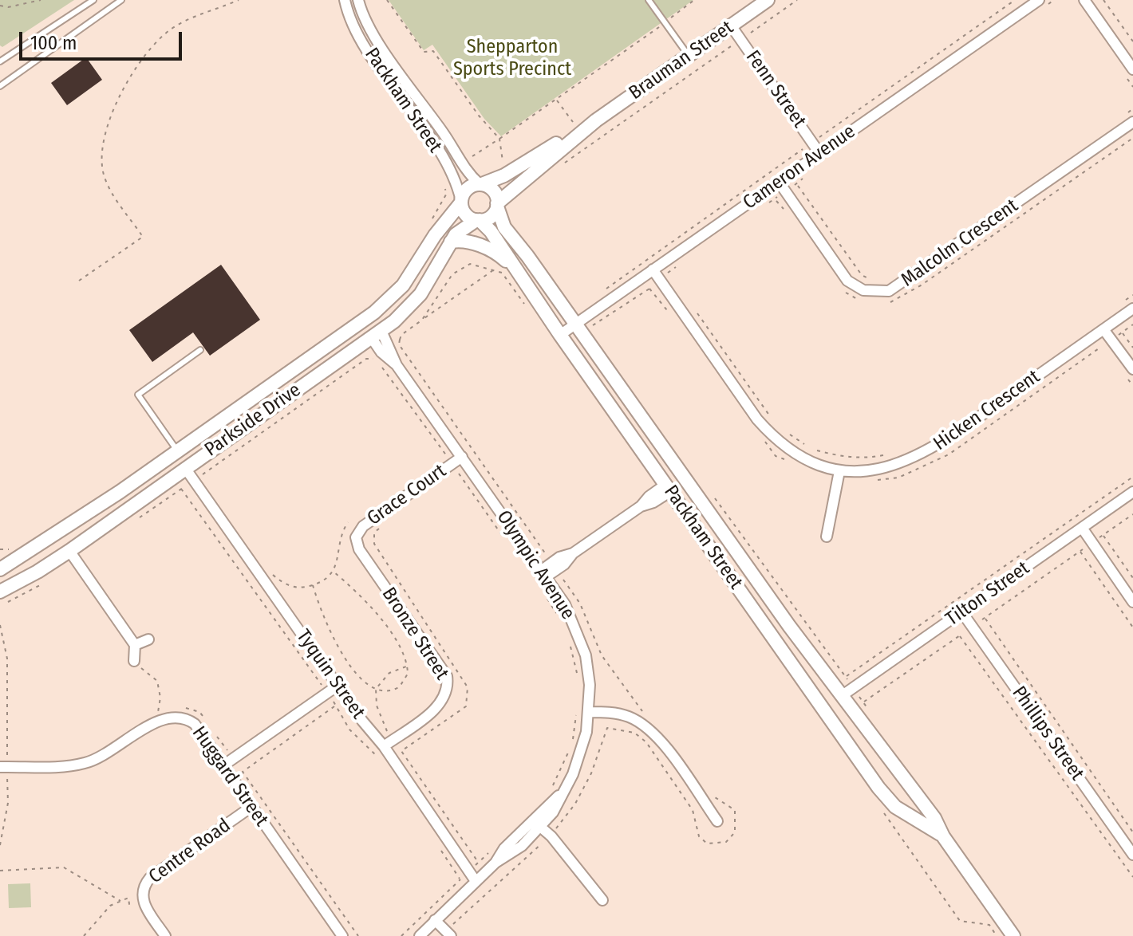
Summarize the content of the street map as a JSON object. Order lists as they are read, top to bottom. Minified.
{"streets":{"street":["Brauman Street","Fenn Street","Packham Street","Cameron Avenue","Malcolm Crescent","Hicken Crescent","Parkside Drive","Grace Court","Olympic Avenue","Tilton Street","Bronze Street","Tyquin Street","Phillips Street","Huggard Street","Centre Road"]},"crossings":[["Brauman Street","Fenn Street"],["Brauman Street","Packham Street"],["Brauman Street","Parkside Drive"],["Fenn Street","Cameron Avenue"],["Packham Street","Cameron Avenue"],["Packham Street","Parkside Drive"],["Packham Street","Tilton Street"],["Cameron Avenue","Malcolm Crescent"],["Cameron Avenue","Hicken Crescent"],["Parkside Drive","Olympic Avenue"],["Parkside Drive","Tyquin Street"],["Grace Court","Olympic Avenue"],["Grace Court","Bronze Street"],["Olympic Avenue","Tyquin Street"],["Tilton Street","Phillips Street"],["Bronze Street","Tyquin Street"],["Huggard Street","Centre Road"]],"parks":["Shepparton Sports Precinct"],"scale_bar":"100 m"}
